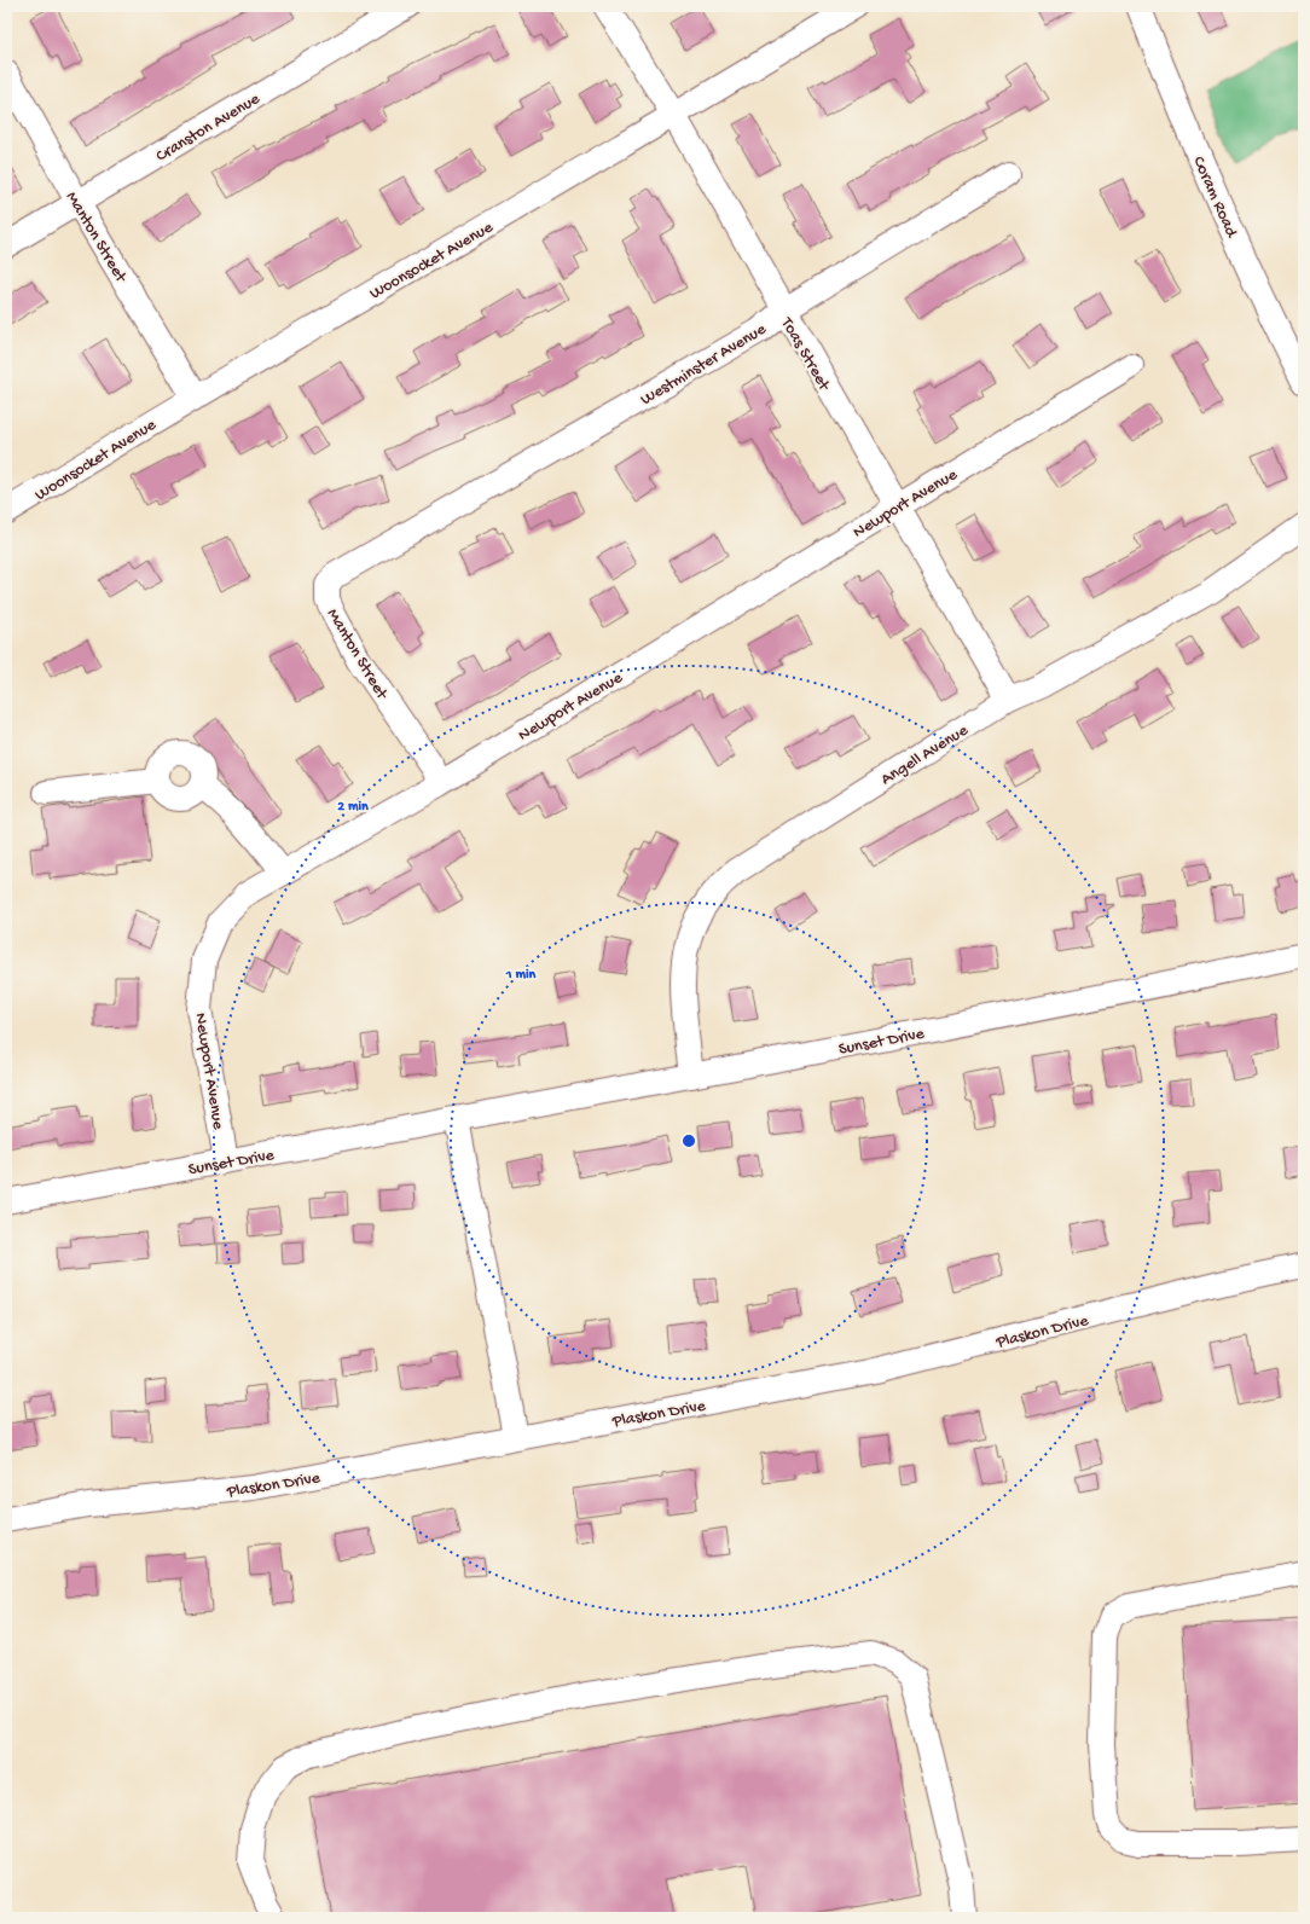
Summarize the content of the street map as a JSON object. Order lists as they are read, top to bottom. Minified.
{"streets":{"street":["Cranston Avenue","Coram Road","Manton Street","Woonsocket Avenue","Toas Street","Westminster Avenue","Newport Avenue","Angell Avenue","Sunset Drive","Plaskon Drive"]},"crossings":[["Cranston Avenue","Manton Street"],["Manton Street","Woonsocket Avenue"],["Manton Street","Westminster Avenue"],["Manton Street","Newport Avenue"],["Woonsocket Avenue","Toas Street"],["Toas Street","Westminster Avenue"],["Toas Street","Newport Avenue"],["Toas Street","Angell Avenue"],["Newport Avenue","Sunset Drive"],["Angell Avenue","Sunset Drive"]],"rings":["2 min","1 min"]}
